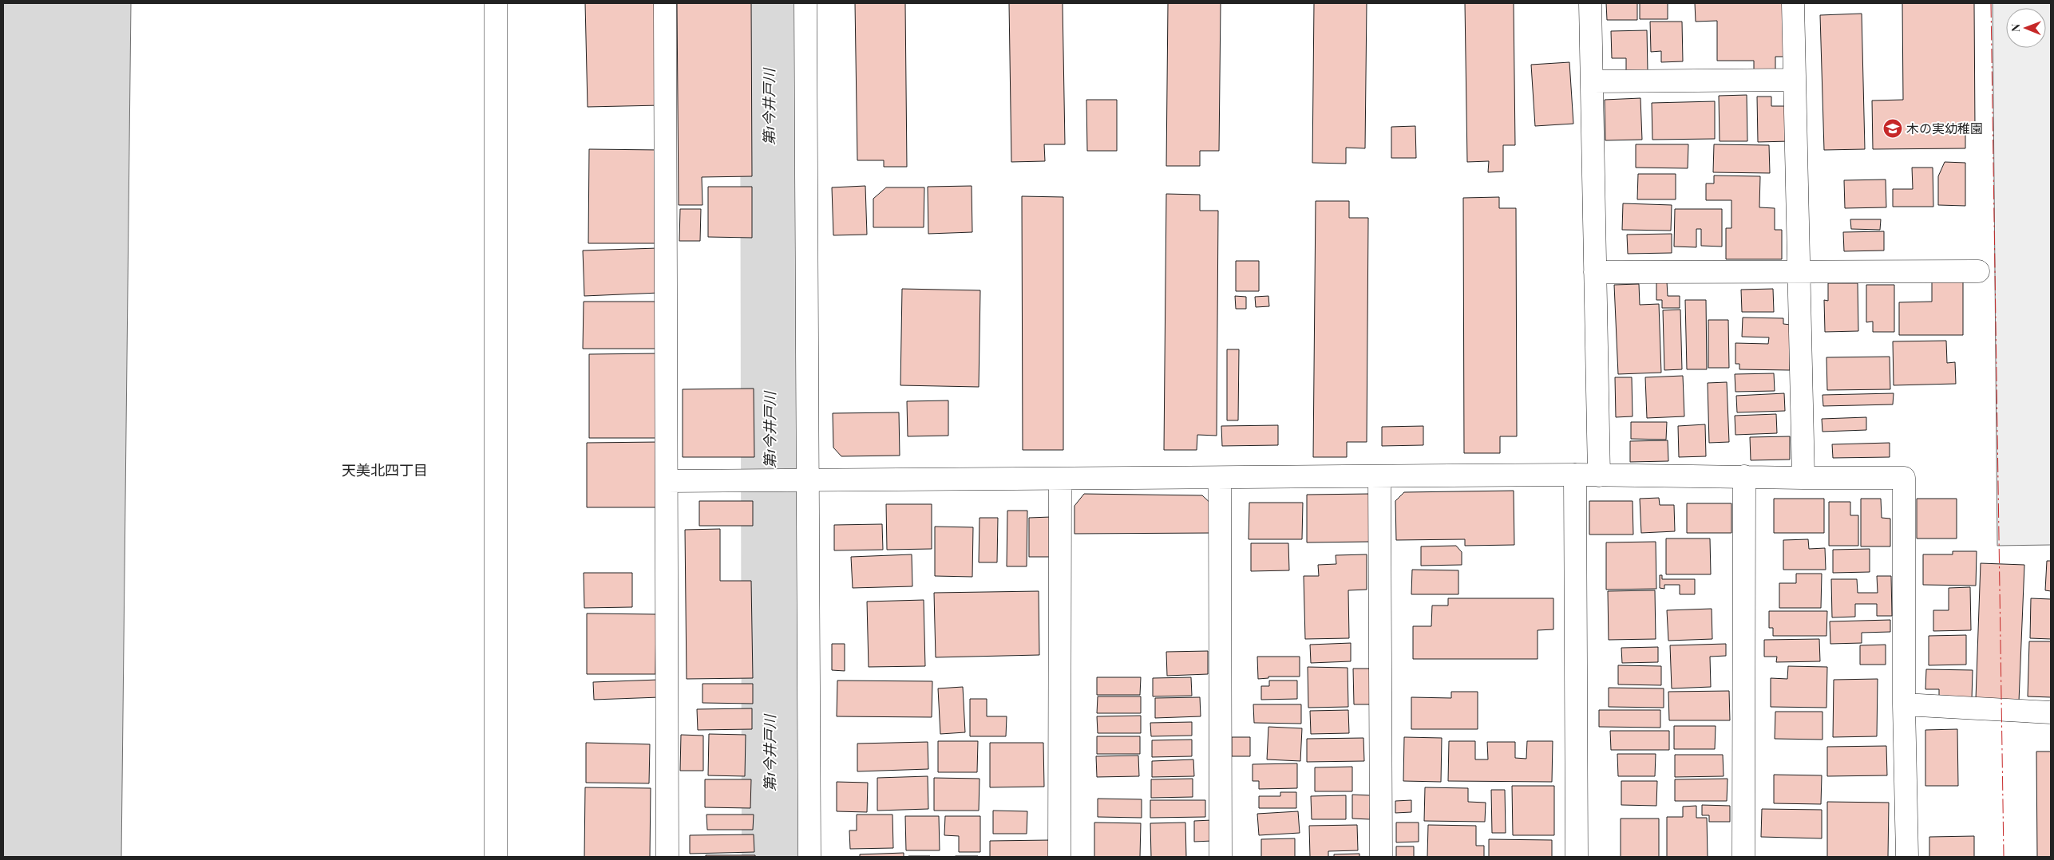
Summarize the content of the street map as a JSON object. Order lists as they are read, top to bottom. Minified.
{"districts":["天美北四丁目"],"water":["第1今井戸川"],"places":{"school or university":["木の実幼稚園"]},"north":"left"}
